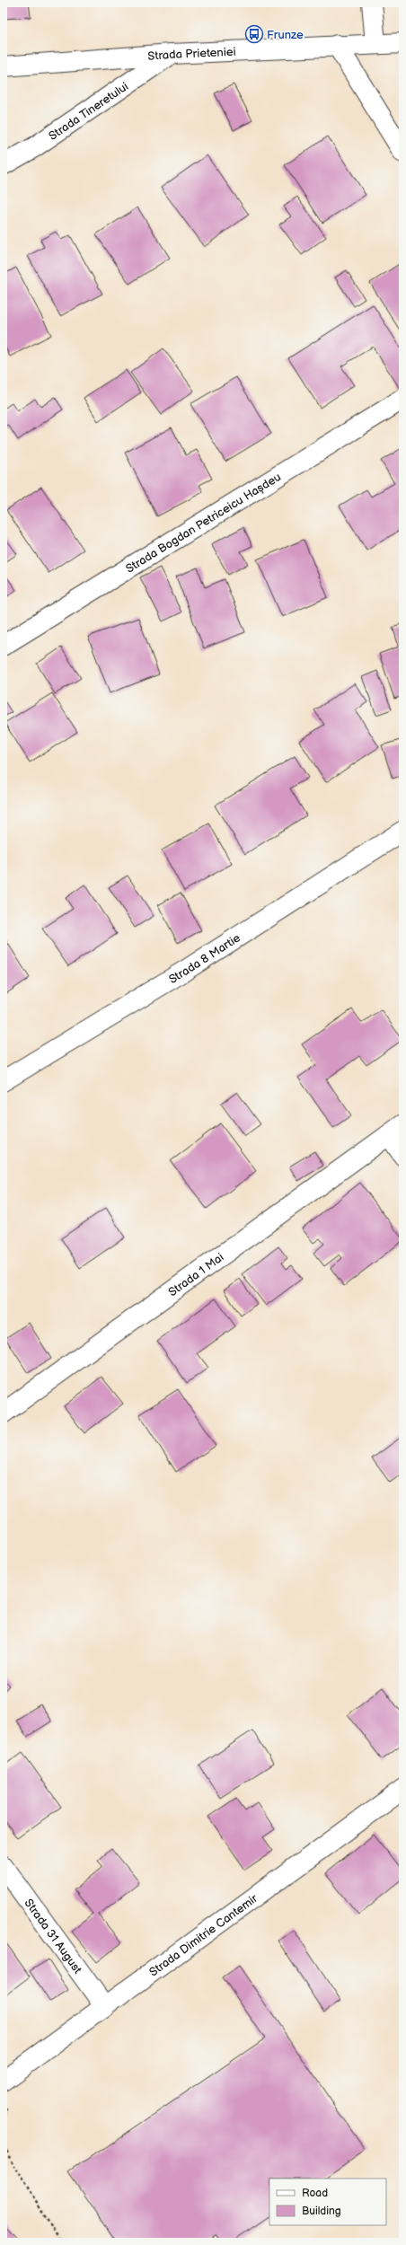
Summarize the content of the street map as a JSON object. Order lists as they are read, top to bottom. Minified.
{"streets":{"street":["Strada Prieteniei","Strada Tineretului","Strada Bogdan Petriceicu Hașdeu","Strada 8 Martie","Strada 1 Mai","Strada Dimitrie Cantemir","Strada 31 August"]},"crossings":[["Strada Prieteniei","Strada Tineretului"],["Strada Dimitrie Cantemir","Strada 31 August"]],"places":{"bus stop":["Frunze"]},"legend":["Road","Building"]}
